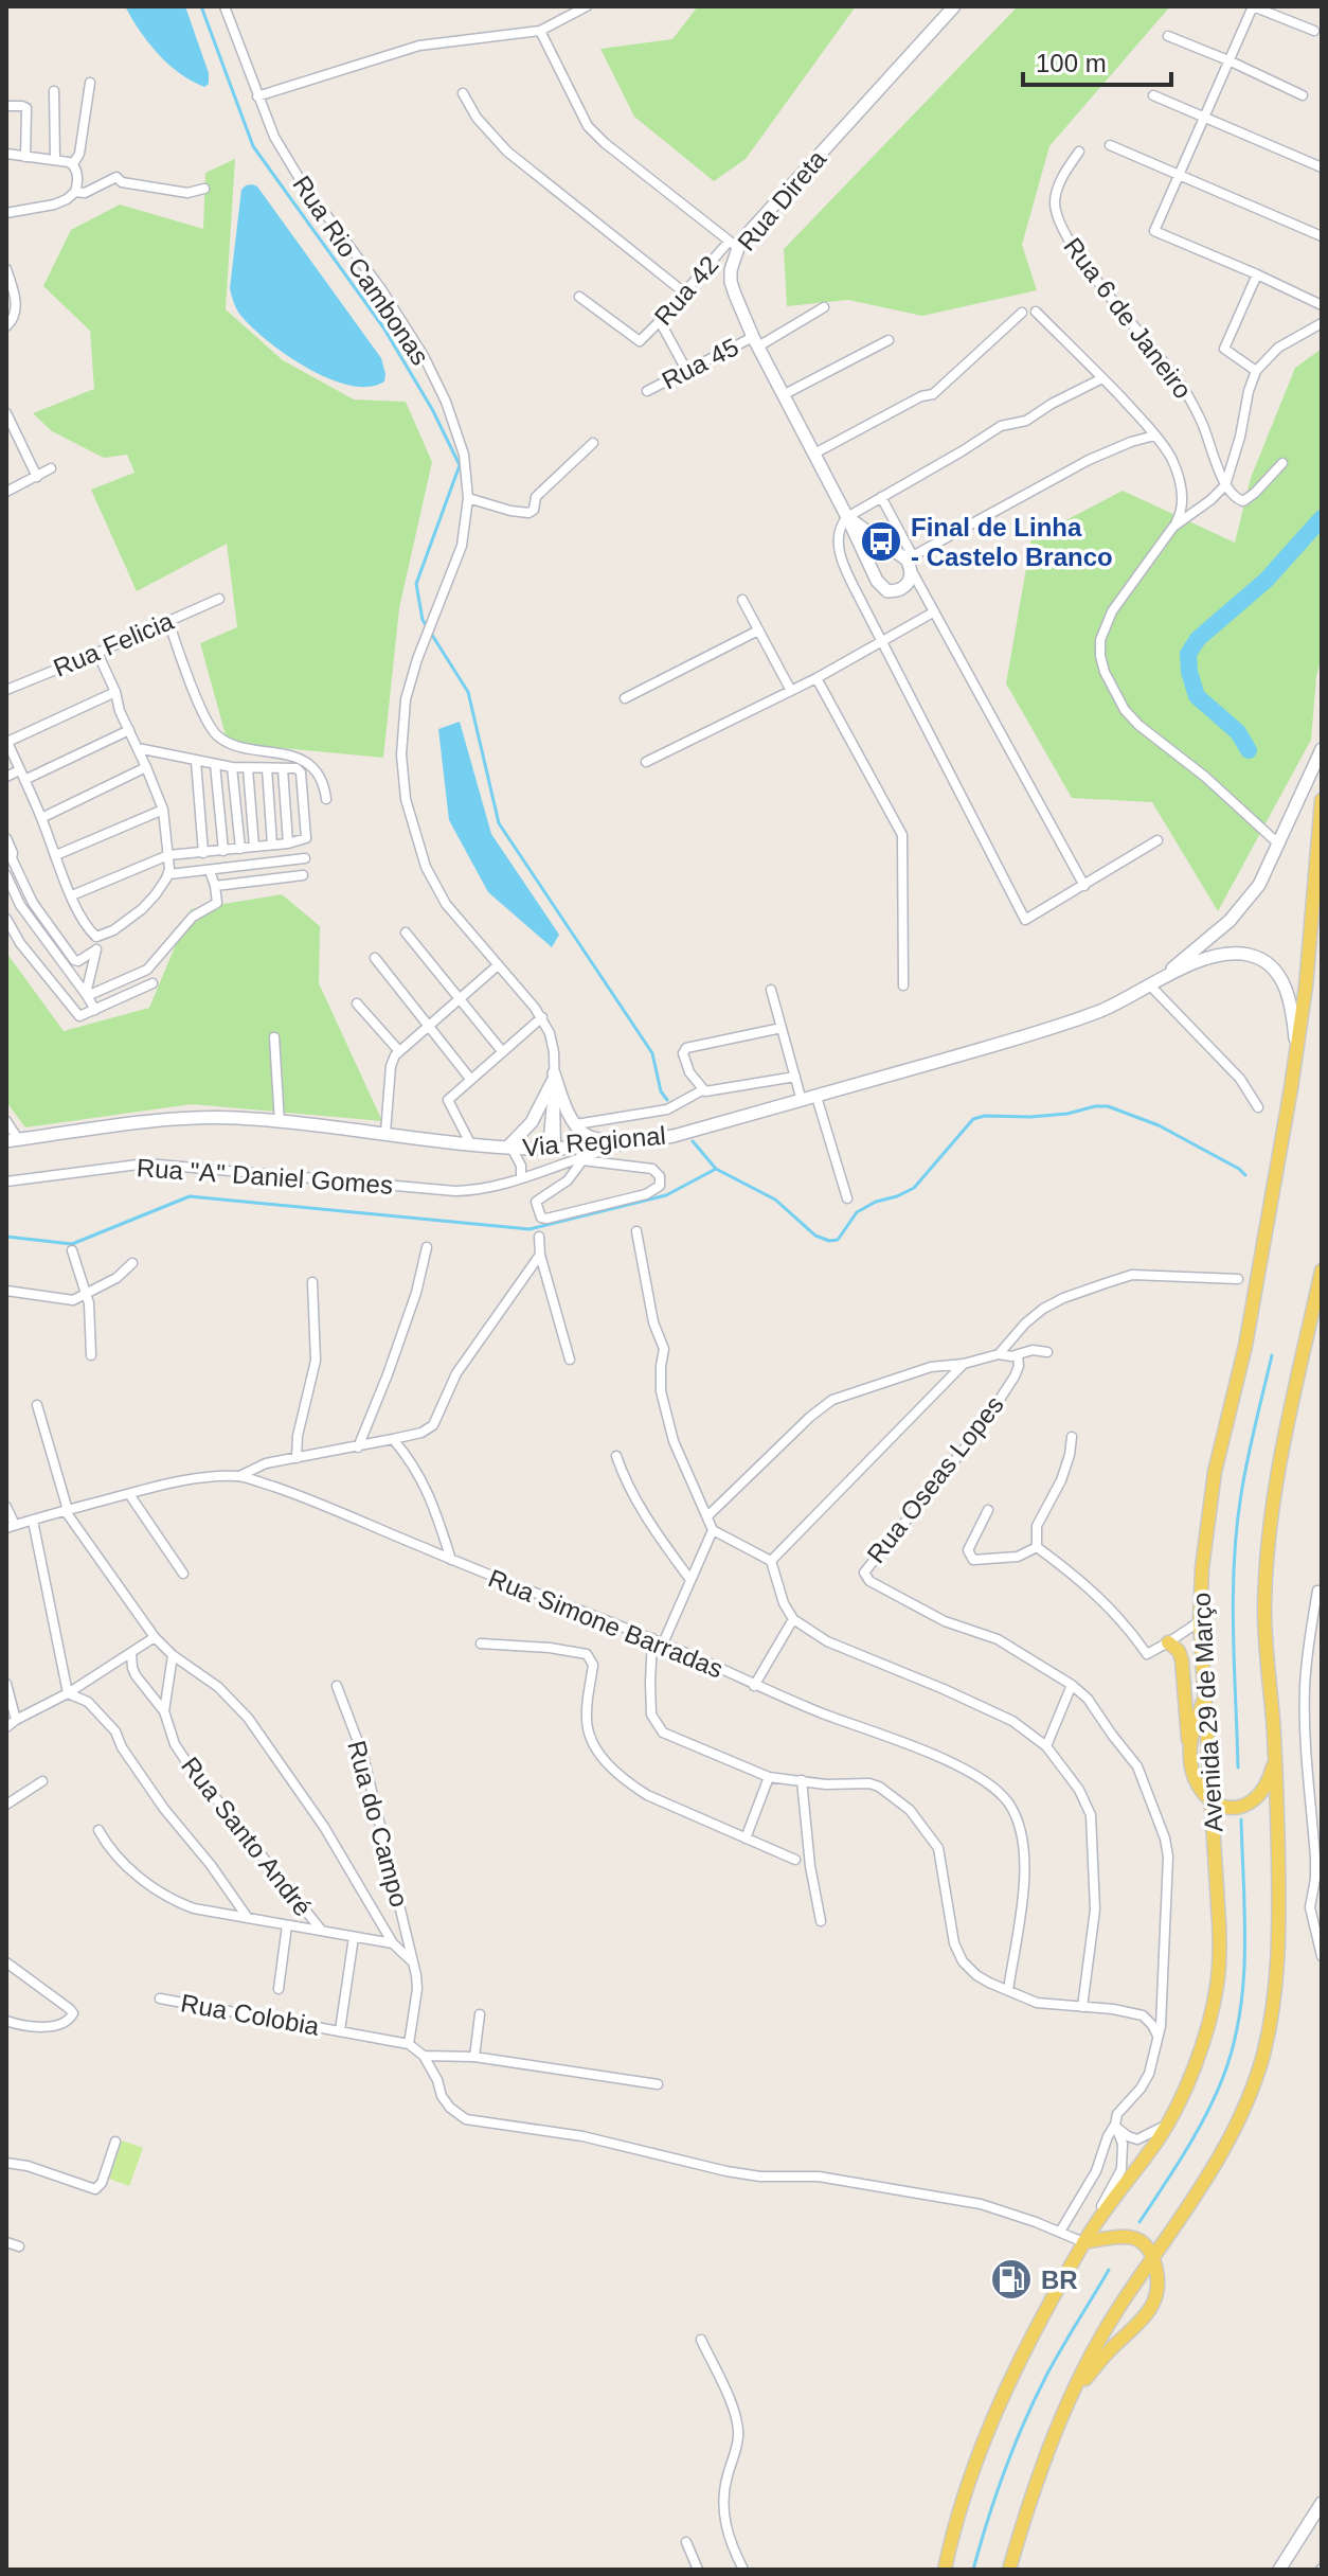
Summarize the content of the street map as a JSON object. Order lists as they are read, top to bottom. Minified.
{"streets":{"main road":["Rua Direta","Via Regional","Avenida 29 de Março"],"street":["Rua Rio Cambonas","Rua 42","Rua 6 de Janeiro","Rua 45","Rua Felicia","Rua \"A\" Daniel Gomes","Rua Oseas Lopes","Rua Simone Barradas","Rua do Campo","Rua Santo André","Rua Colobia"]},"crossings":[["Rua Direta","Rua 42"],["Rua Direta","Rua 45"],["Rua Rio Cambonas","Via Regional"],["Via Regional","Rua \"A\" Daniel Gomes"],["Via Regional","Avenida 29 de Março"],["Rua do Campo","Rua Colobia"]],"places":{"bus stop":["Final de Linha - Castelo Branco"],"fuel station":["BR"]},"scale_bar":"100 m"}
